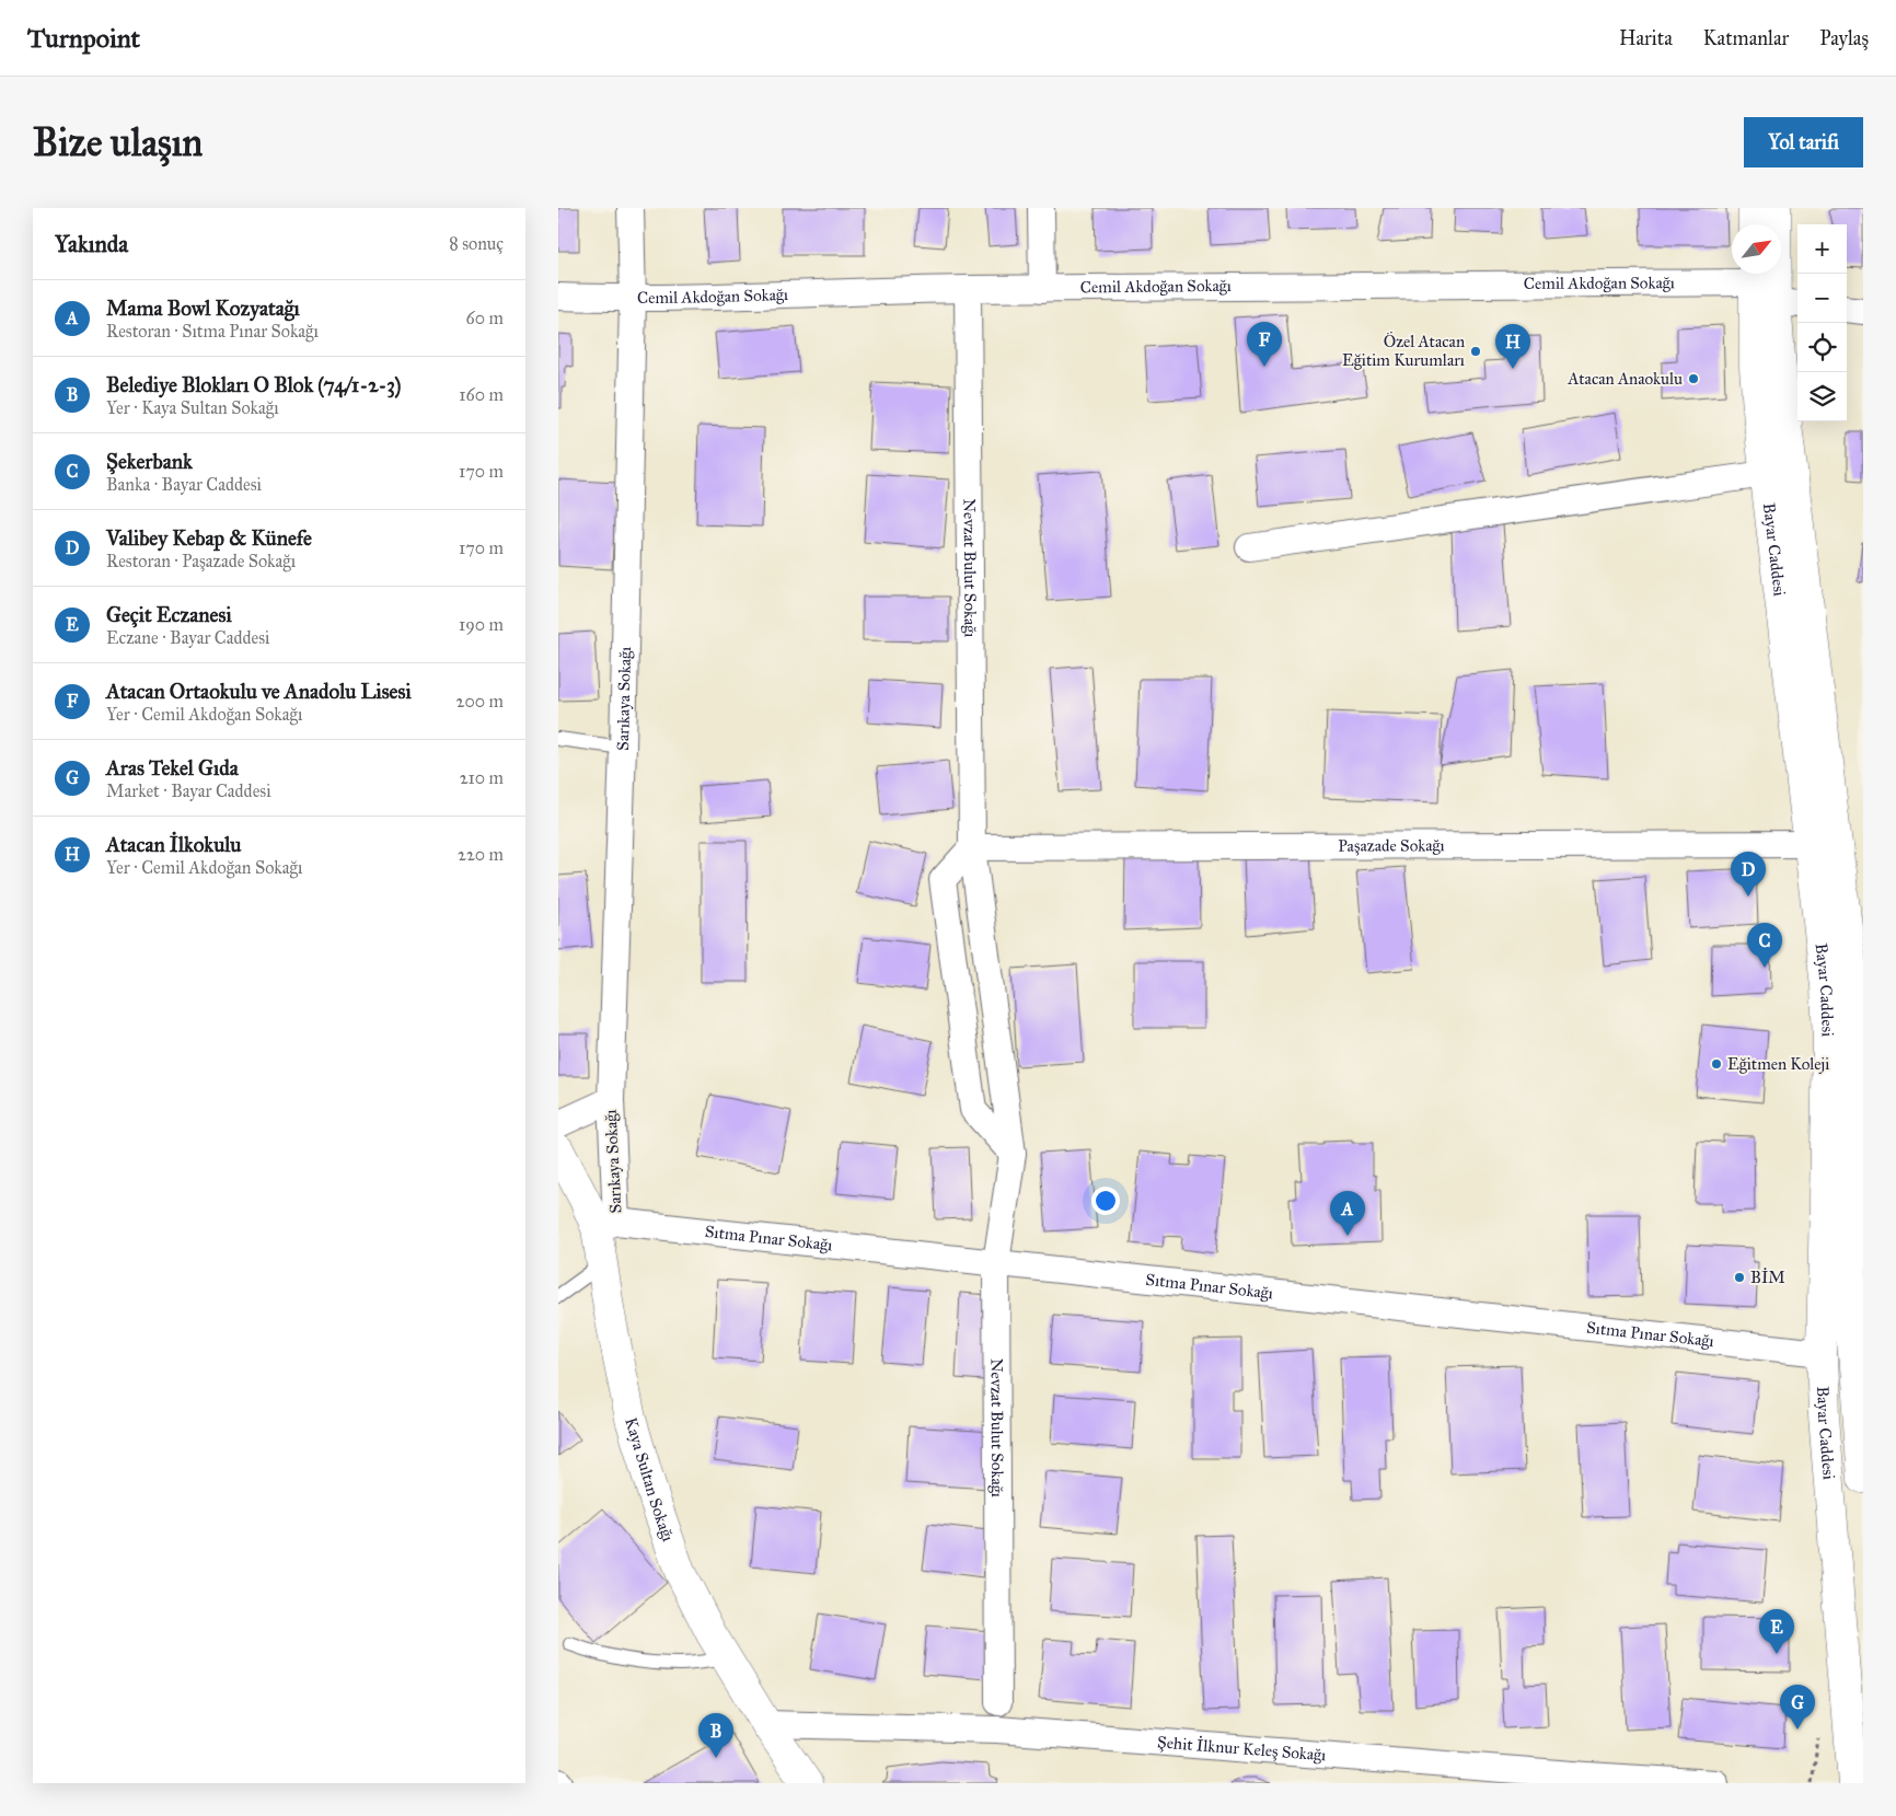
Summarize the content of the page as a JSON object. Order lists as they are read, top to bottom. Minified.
{"streets":{"main road":["Bayar Caddesi","Kaya Sultan Sokağı"],"street":["Cemil Akdoğan Sokağı","Nevzat Bulut Sokağı","Sarıkaya Sokağı","Paşazade Sokağı","Sıtma Pınar Sokağı","Şehit İlknur Keleş Sokağı"]},"crossings":[["Cemil Akdoğan Sokağı","Bayar Caddesi"],["Cemil Akdoğan Sokağı","Nevzat Bulut Sokağı"],["Cemil Akdoğan Sokağı","Sarıkaya Sokağı"],["Bayar Caddesi","Paşazade Sokağı"],["Bayar Caddesi","Sıtma Pınar Sokağı"],["Nevzat Bulut Sokağı","Paşazade Sokağı"],["Nevzat Bulut Sokağı","Sıtma Pınar Sokağı"],["Sarıkaya Sokağı","Sıtma Pınar Sokağı"],["Sarıkaya Sokağı","Kaya Sultan Sokağı"],["Sıtma Pınar Sokağı","Kaya Sultan Sokağı"],["Kaya Sultan Sokağı","Şehit İlknur Keleş Sokağı"]],"places":["Özel Atacan Eğitim Kurumları","Atacan Anaokulu","Eğitmen Koleji","BİM"],"north":"top right","page":{"header":"Turnpoint","nav":["Harita","Katmanlar","Paylaş"],"buttons":"Yol tarifi","title":"Bize ulaşın","heading":["Yakında","8 sonuç"],"map_buttons":["+","−"],"list":[{"mark":"A","name":"Mama Bowl Kozyatağı","note":"Restoran · Sıtma Pınar Sokağı","value":"60 m"},{"mark":"B","name":"Belediye Blokları O Blok (74/1-2-3)","note":"Yer · Kaya Sultan Sokağı","value":"160 m"},{"mark":"C","name":"Şekerbank","note":"Banka · Bayar Caddesi","value":"170 m"},{"mark":"D","name":"Valibey Kebap & Künefe","note":"Restoran · Paşazade Sokağı","value":"170 m"},{"mark":"E","name":"Geçit Eczanesi","note":"Eczane · Bayar Caddesi","value":"190 m"},{"mark":"F","name":"Atacan Ortaokulu ve Anadolu Lisesi","note":"Yer · Cemil Akdoğan Sokağı","value":"200 m"},{"mark":"G","name":"Aras Tekel Gıda","note":"Market · Bayar Caddesi","value":"210 m"},{"mark":"H","name":"Atacan İlkokulu","note":"Yer · Cemil Akdoğan Sokağı","value":"220 m"}],"pins":["F","H","D","C","A","E","G","B"]}}
